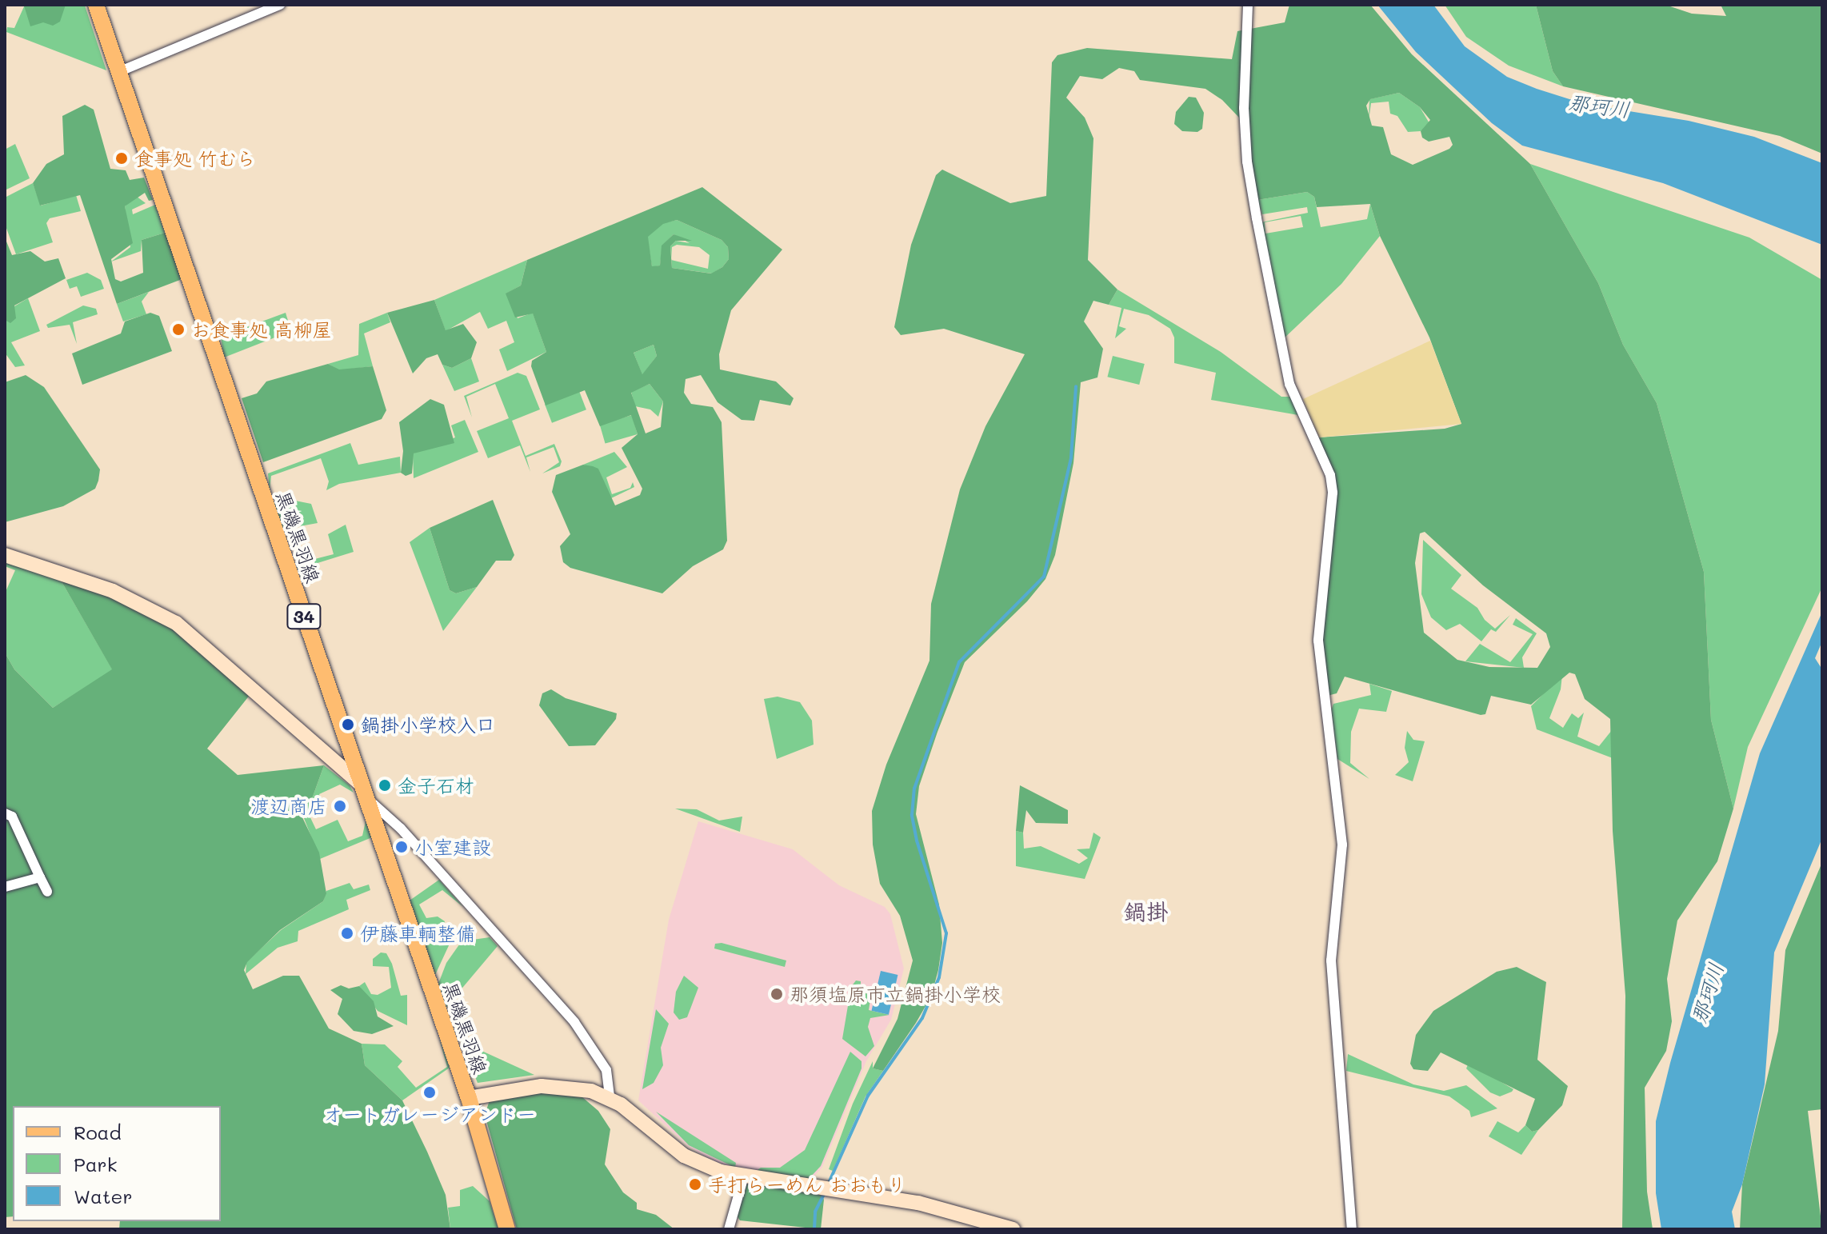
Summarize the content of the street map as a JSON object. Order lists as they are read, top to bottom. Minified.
{"streets":{"main road":["黒磯黒羽線","34"]},"districts":["鍋掛"],"water":["那珂川"],"places":["食事処 竹むら","お食事処 高柳屋","鍋掛小学校入口","金子石材","渡辺商店","小室建設","伊藤車輌整備","那須塩原市立鍋掛小学校","オートガレージアンドー","手打らーめん おおもり"],"legend":["Road","Park","Water"]}
